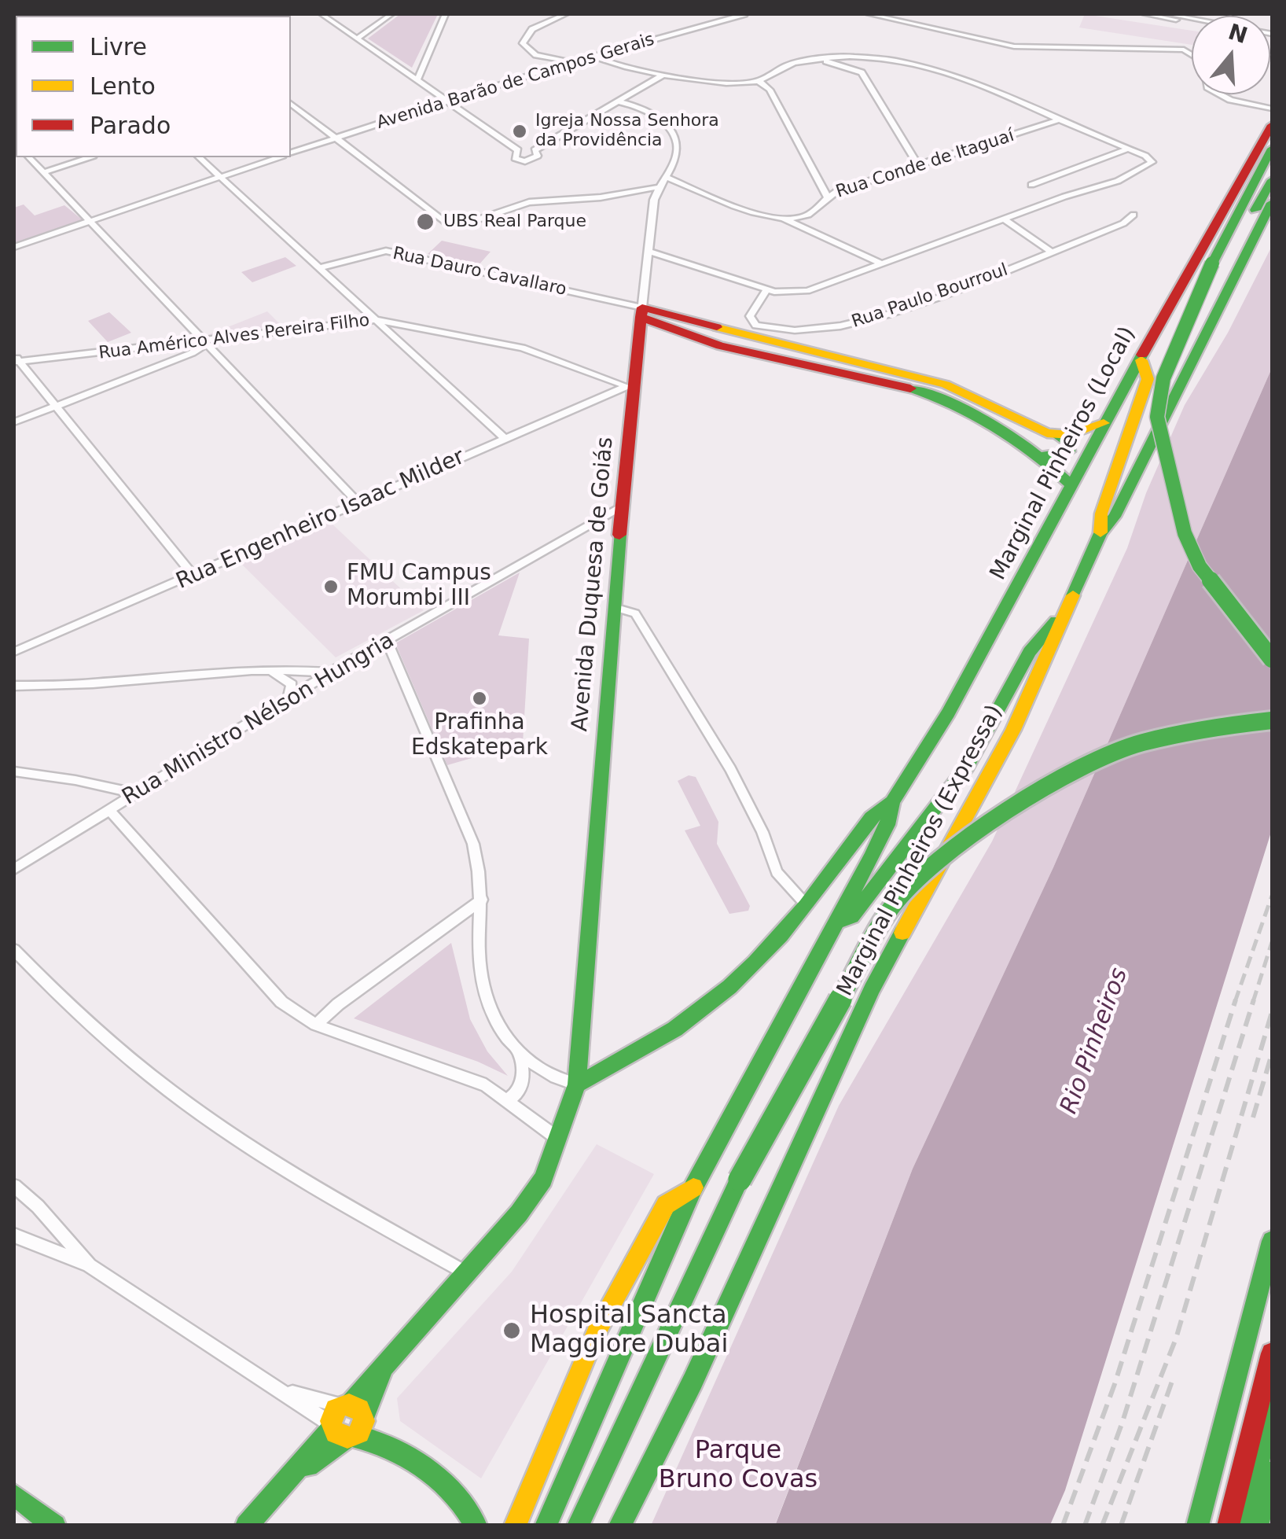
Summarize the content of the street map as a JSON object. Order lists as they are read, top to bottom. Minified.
{"streets":{"main road":["Marginal Pinheiros (Local)","Avenida Duquesa de Goiás","Marginal Pinheiros (Expressa)"],"street":["Avenida Barão de Campos Gerais","Rua Conde de Itaguaí","Rua Dauro Cavallaro","Rua Paulo Bourroul","Rua Américo Alves Pereira Filho","Rua Engenheiro Isaac Milder","Rua Ministro Nélson Hungria"]},"crossings":[["Rua Dauro Cavallaro","Avenida Duquesa de Goiás"],["Rua Américo Alves Pereira Filho","Rua Engenheiro Isaac Milder"],["Rua Américo Alves Pereira Filho","Avenida Duquesa de Goiás"],["Rua Engenheiro Isaac Milder","Avenida Duquesa de Goiás"],["Avenida Duquesa de Goiás","Rua Ministro Nélson Hungria"]],"water":["Rio Pinheiros"],"parks":["Parque Bruno Covas"],"places":["Igreja Nossa Senhora da Providência","UBS Real Parque","FMU Campus Morumbi III","Prafinha Edskatepark","Hospital Sancta Maggiore Dubai"],"legend":["Livre","Lento","Parado"],"north":"top"}
